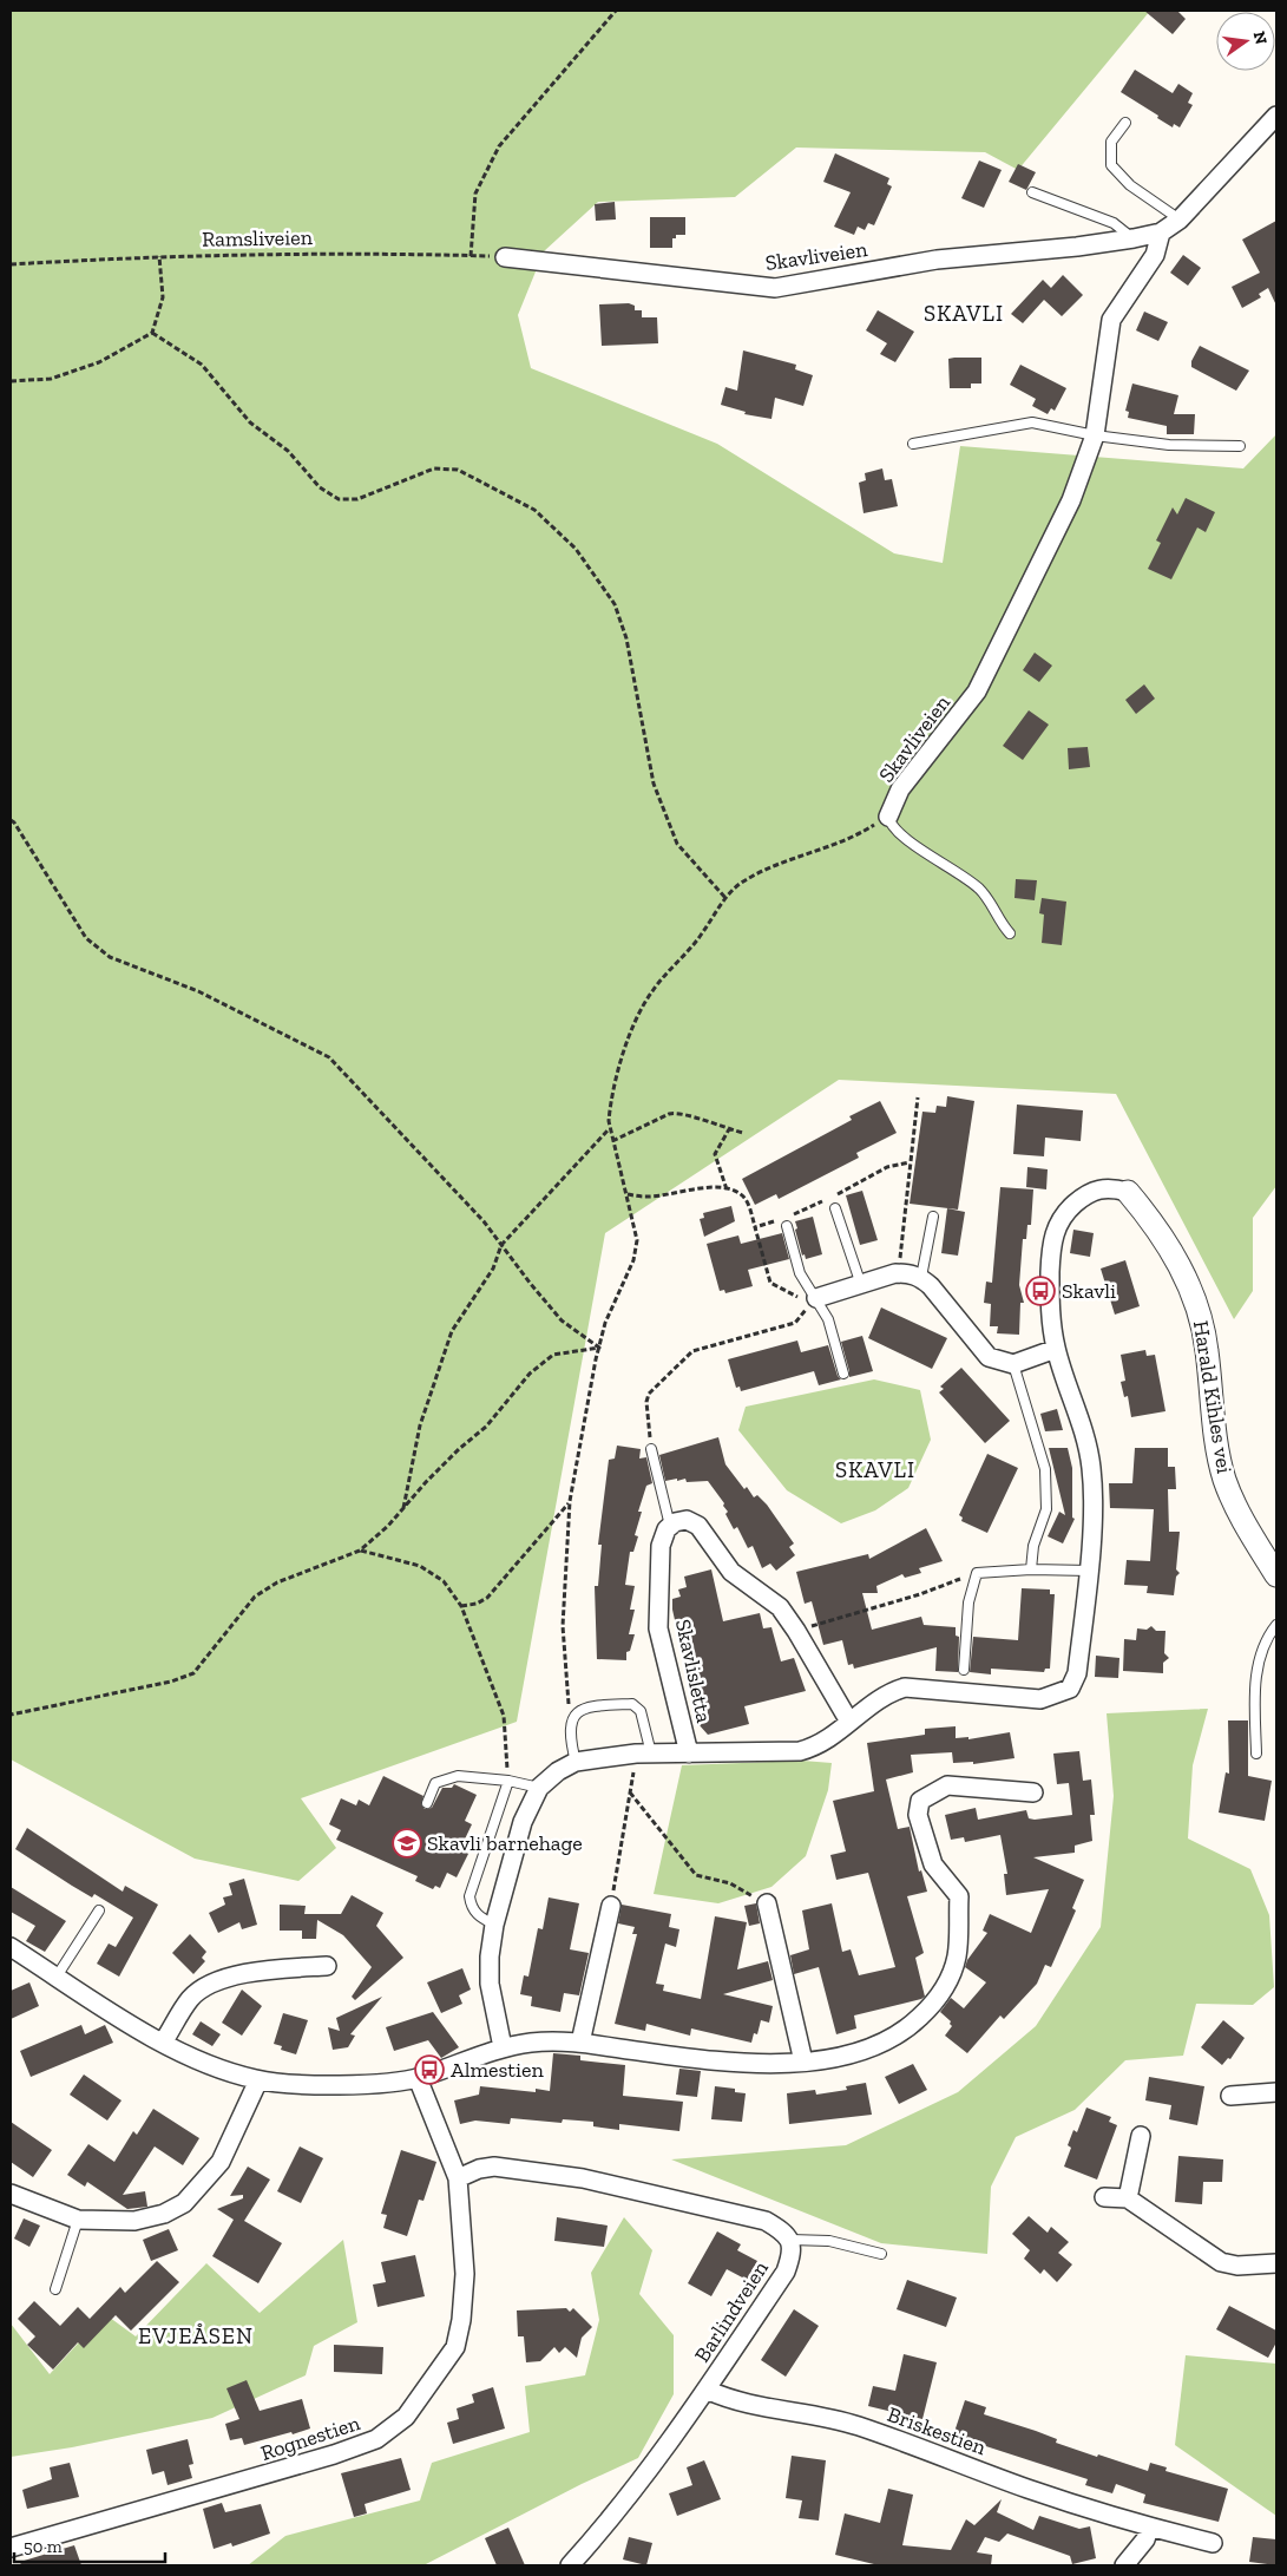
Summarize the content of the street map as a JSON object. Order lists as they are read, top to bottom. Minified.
{"streets":{"street":["Skavliveien","Harald Kihles vei","Skavlisletta","Barlindveien","Briskestien","Rognestien"],"path":["Ramsliveien"]},"crossings":[["Ramsliveien","Skavliveien"],["Harald Kihles vei","Skavlisletta"],["Barlindveien","Briskestien"]],"districts":["SKAVLI","SKAVLI","EVJEÅSEN"],"places":{"bus stop":["Skavli","Almestien"],"school or university":["Skavli barnehage"]},"scale_bar":"50 m","north":"right"}
